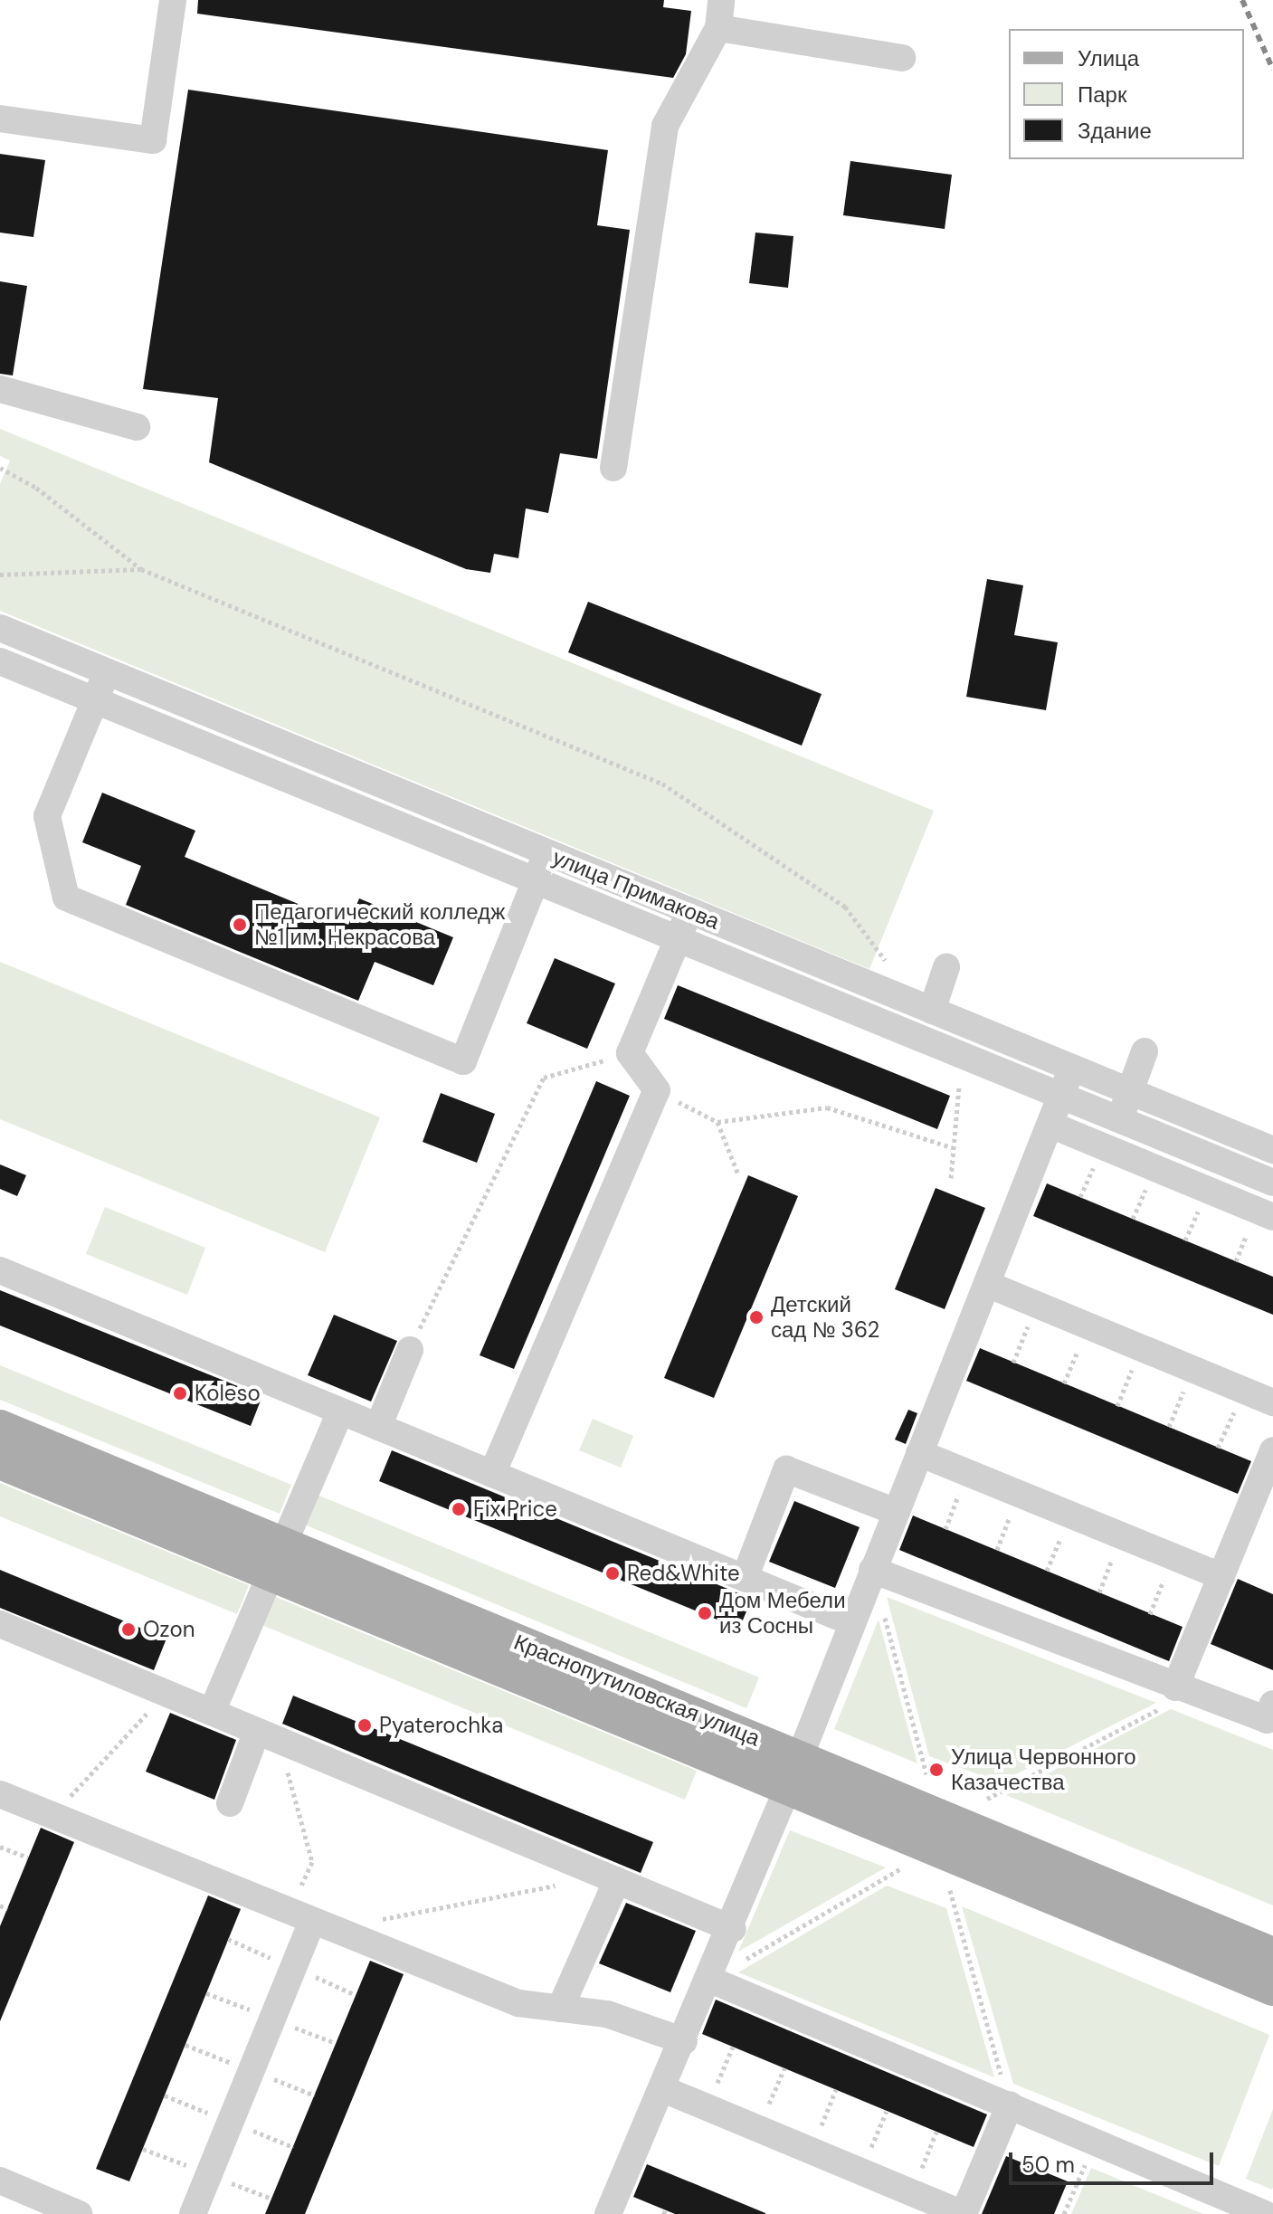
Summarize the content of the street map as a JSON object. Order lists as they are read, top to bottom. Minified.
{"streets":{"main road":["Краснопутиловская улица"],"street":["улица Примакова"]},"places":["Педагогический колледж №1 им. Некрасова","Детский сад № 362","Koleso","Fix Price","Red&White","Дом Мебели из Сосны","Ozon","Pyaterochka","Улица Червонного Казачества"],"legend":["Улица","Парк","Здание"],"scale_bar":"50 m"}
